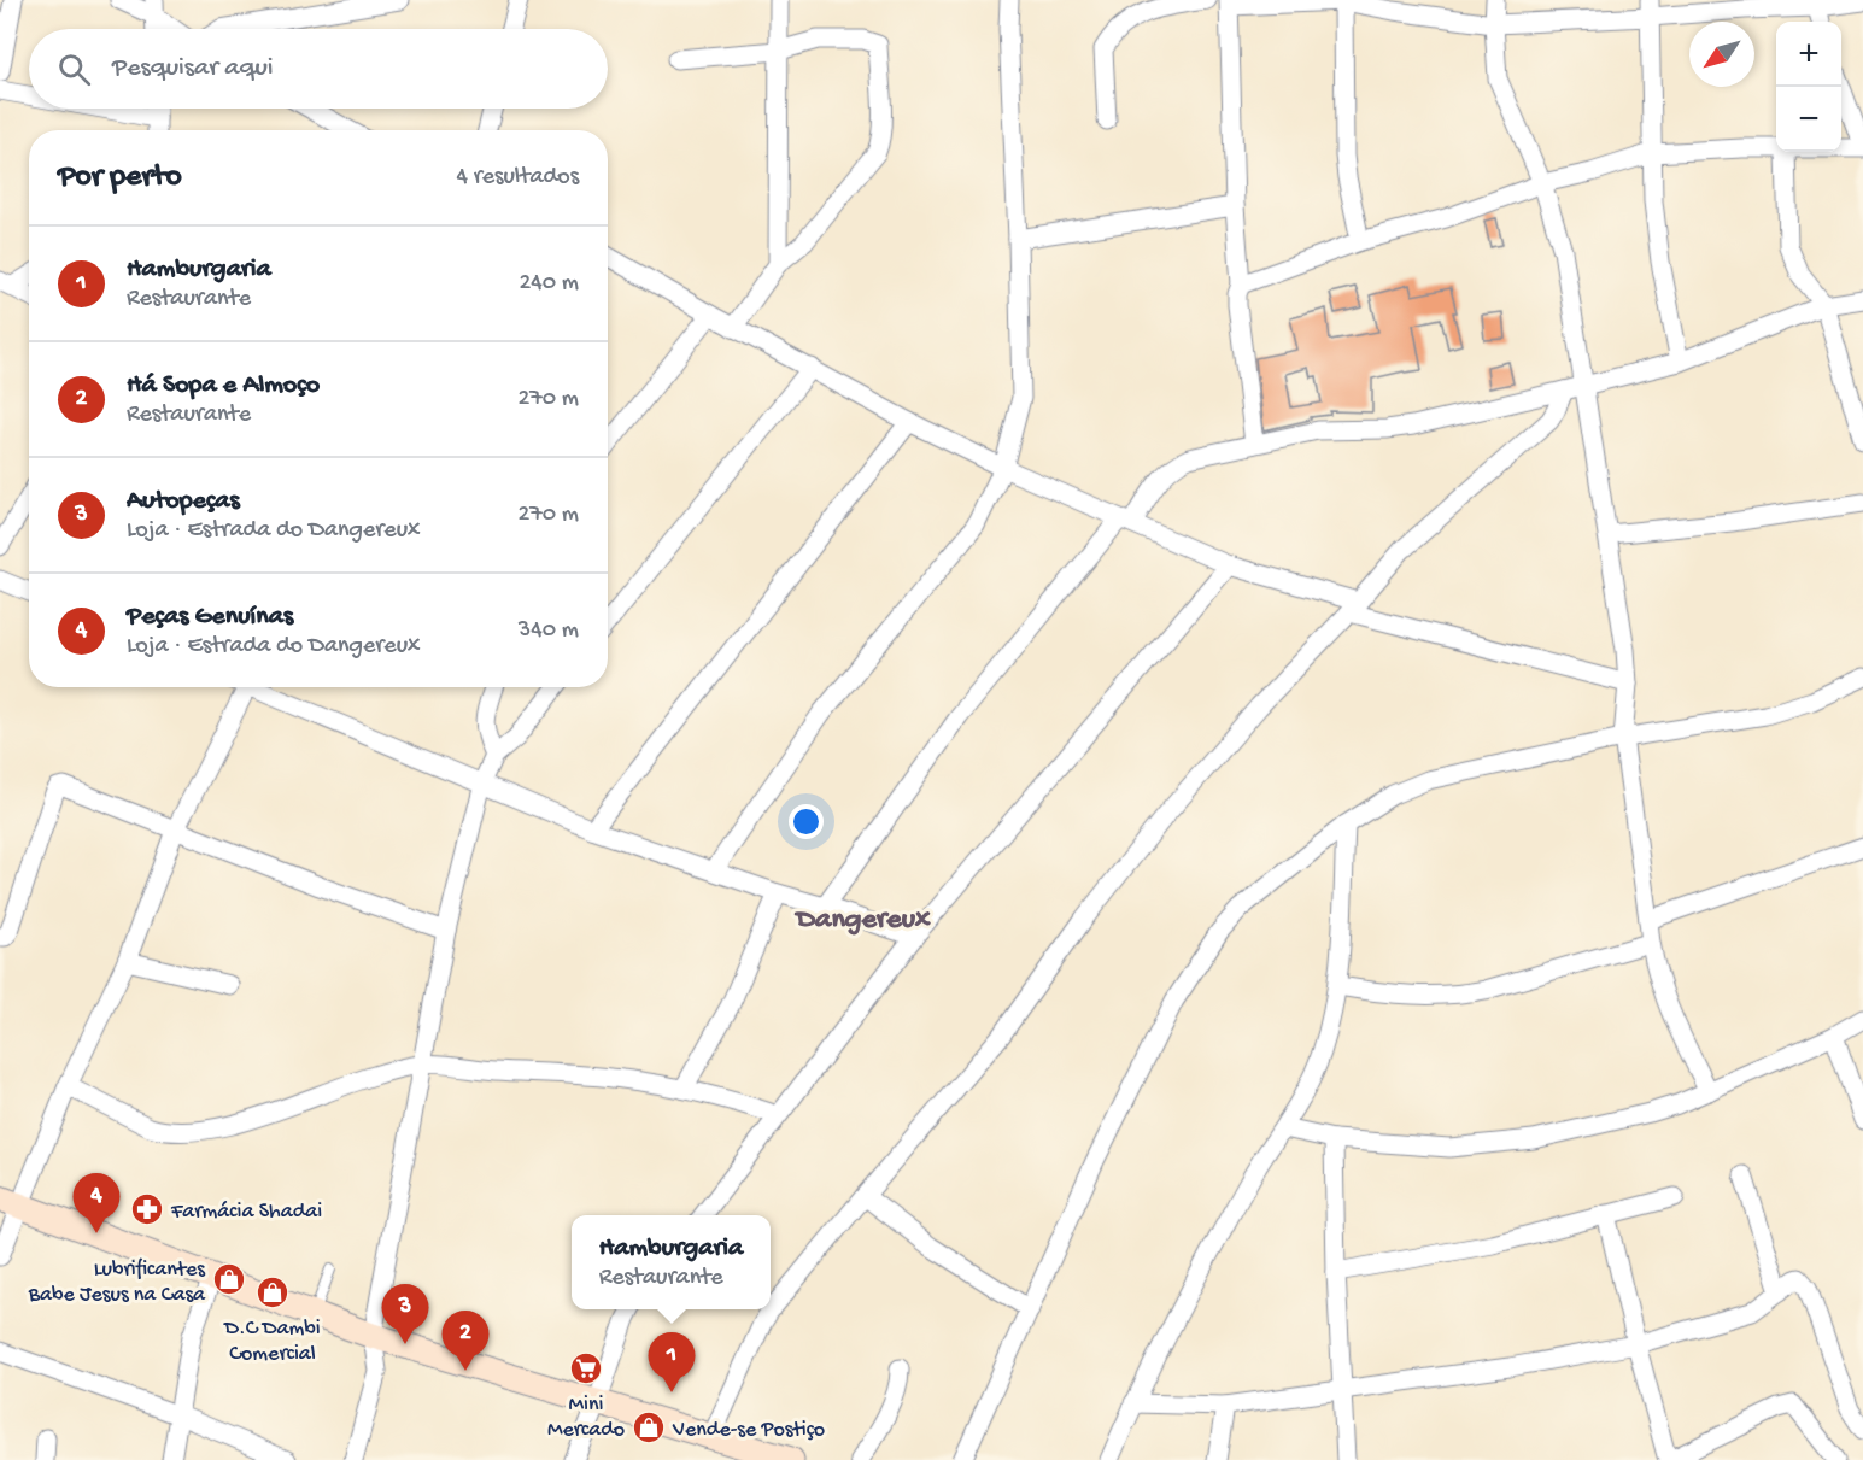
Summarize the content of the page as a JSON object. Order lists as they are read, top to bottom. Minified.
{"districts":["Dangereux"],"places":{"pharmacy":["Farmácia Shadai"],"shop":["Lubrificantes Babe Jesus na Casa","D.C Dambi Comercial","Vende-se Postiço"],"supermarket":["Mini Mercado"]},"north":"bottom left","page":{"map_buttons":["+","−"],"search":"Pesquisar aqui","heading":["Por perto","4 resultados"],"list":[{"mark":"1","name":"Hamburgaria","note":"Restaurante","value":"240 m"},{"mark":"2","name":"Há Sopa e Almoço","note":"Restaurante","value":"270 m"},{"mark":"3","name":"Autopeças","note":"Loja · Estrada do Dangereux","value":"270 m"},{"mark":"4","name":"Peças Genuínas","note":"Loja · Estrada do Dangereux","value":"340 m"}],"pins":["4","3","2","1"],"popup":["Hamburgaria","Restaurante"]}}
